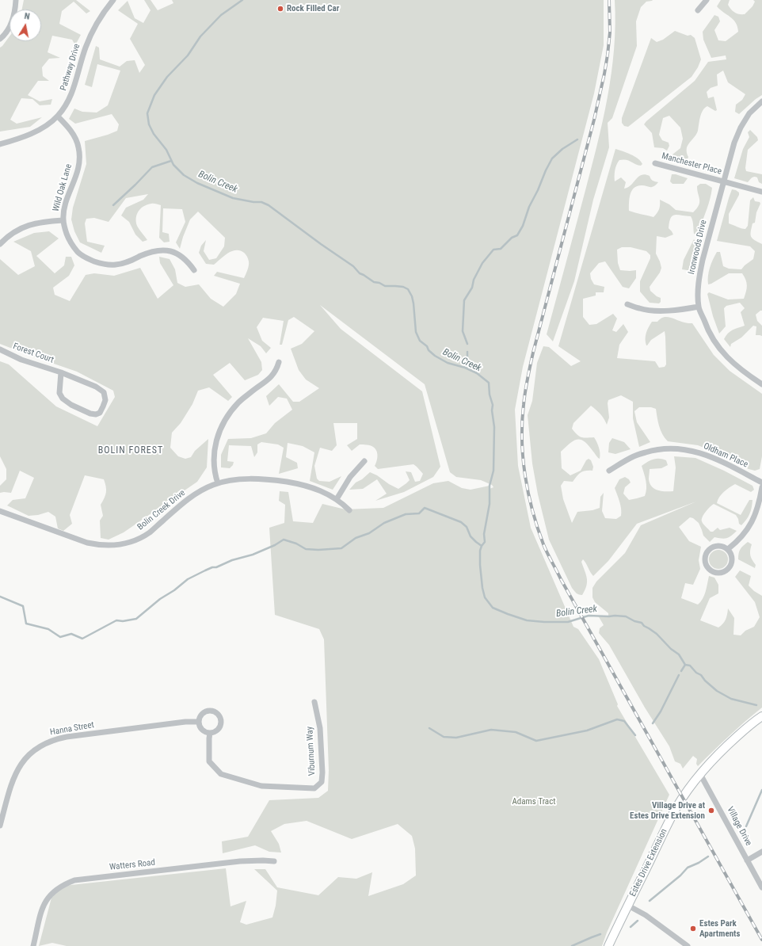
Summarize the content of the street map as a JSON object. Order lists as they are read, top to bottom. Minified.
{"streets":{"main road":["Estes Drive Extension"],"street":["Pathway Drive","Manchester Place","Wild Oak Lane","Ironwoods Drive","Forest Court","Oldham Place","Bolin Creek Drive","Hanna Street","Viburnum Way","Village Drive","Watters Road"]},"crossings":[["Pathway Drive","Wild Oak Lane"],["Manchester Place","Ironwoods Drive"],["Hanna Street","Viburnum Way"],["Village Drive","Estes Drive Extension"]],"districts":["BOLIN FOREST"],"water":["Bolin Creek"],"parks":["Adams Tract"],"places":["Rock Filled Car","Village Drive at Estes Drive Extension","Estes Park Apartments"],"north":"top"}
